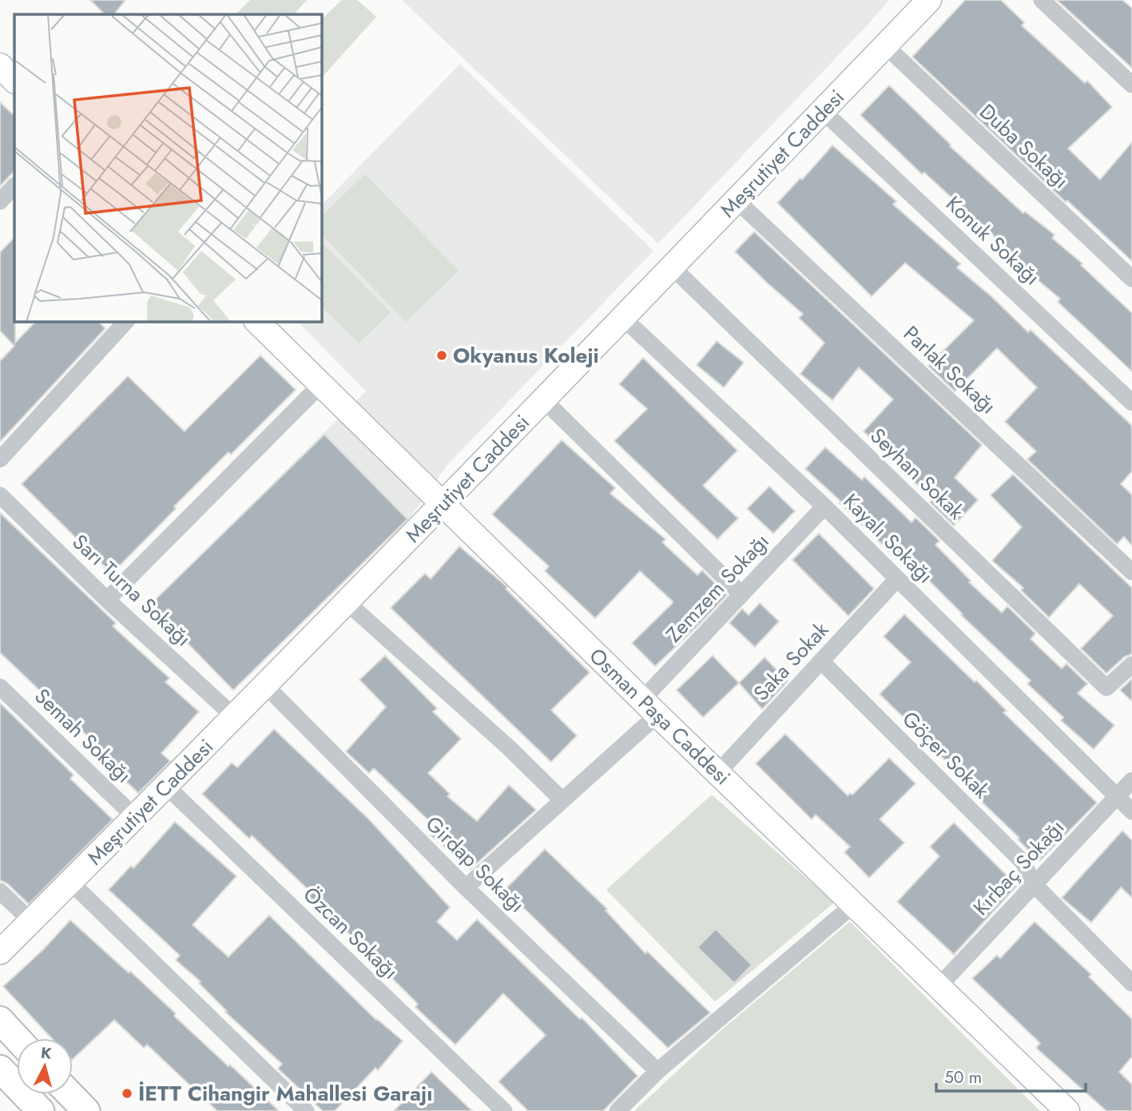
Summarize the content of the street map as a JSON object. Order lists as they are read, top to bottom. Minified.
{"streets":{"main road":["Meşrutiyet Caddesi","Osman Paşa Caddesi"],"street":["Duba Sokağı","Konuk Sokağı","Parlak Sokağı","Seyhan Sokak","Kayalı Sokağı","Zemzem Sokağı","Sarı Turna Sokağı","Saka Sokak","Semah Sokağı","Göçer Sokak","Girdap Sokağı","Kırbaç Sokağı","Özcan Sokağı"]},"crossings":[["Duba Sokağı","Meşrutiyet Caddesi"],["Meşrutiyet Caddesi","Konuk Sokağı"],["Meşrutiyet Caddesi","Parlak Sokağı"],["Meşrutiyet Caddesi","Seyhan Sokak"],["Meşrutiyet Caddesi","Kayalı Sokağı"],["Meşrutiyet Caddesi","Sarı Turna Sokağı"],["Meşrutiyet Caddesi","Osman Paşa Caddesi"],["Meşrutiyet Caddesi","Semah Sokağı"],["Meşrutiyet Caddesi","Girdap Sokağı"],["Meşrutiyet Caddesi","Özcan Sokağı"],["Kayalı Sokağı","Zemzem Sokağı"],["Kayalı Sokağı","Saka Sokak"],["Kayalı Sokağı","Kırbaç Sokağı"],["Zemzem Sokağı","Osman Paşa Caddesi"],["Zemzem Sokağı","Girdap Sokağı"],["Saka Sokak","Osman Paşa Caddesi"],["Saka Sokak","Göçer Sokak"],["Osman Paşa Caddesi","Kırbaç Sokağı"],["Göçer Sokak","Kırbaç Sokağı"]],"places":["Okyanus Koleji","İETT Cihangir Mahallesi Garajı"],"scale_bar":"50 m","north":"top"}
